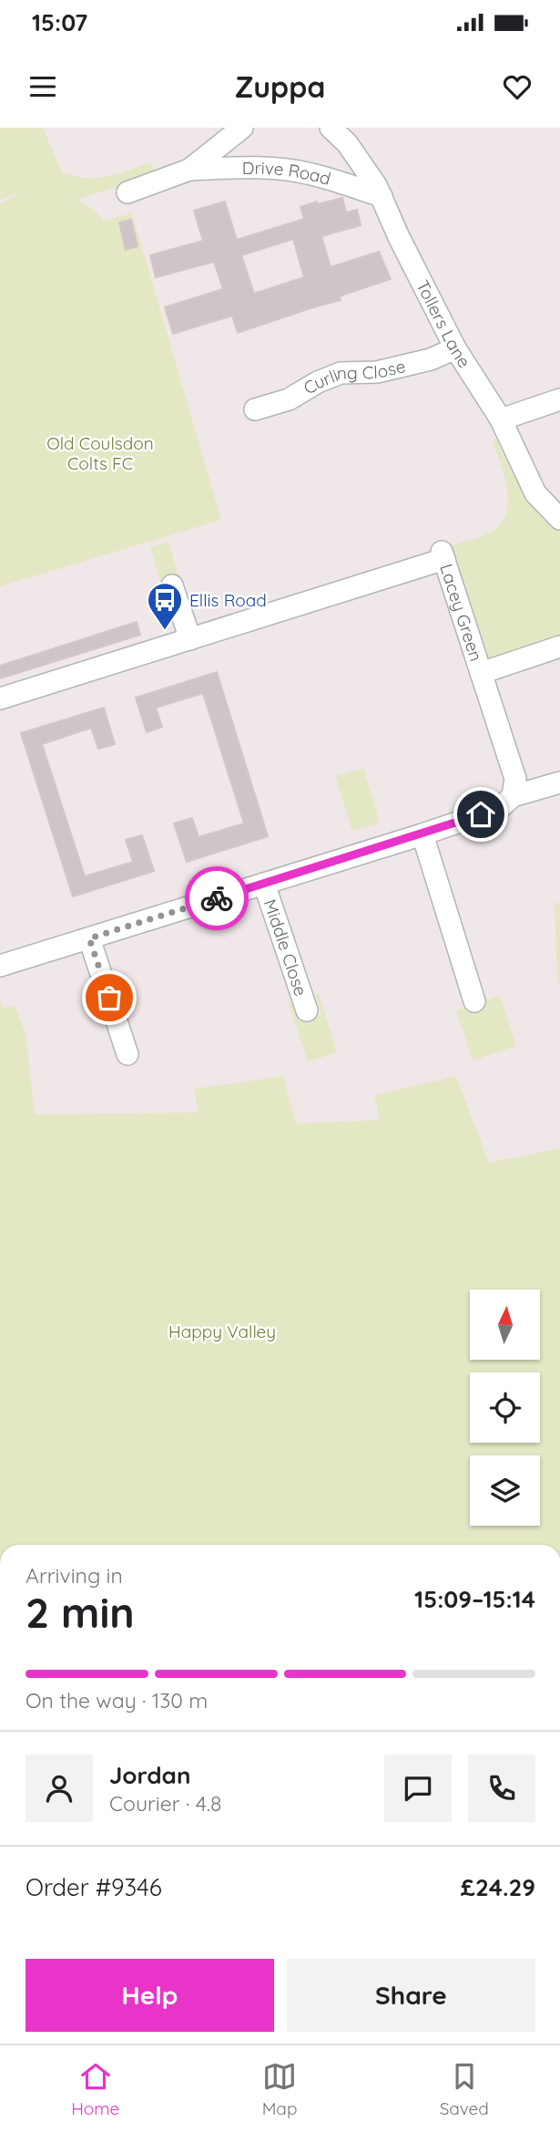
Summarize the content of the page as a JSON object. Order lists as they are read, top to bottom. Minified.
{"streets":{"street":["Drive Road","Tollers Lane","Curling Close","Lacey Green","Middle Close"]},"crossings":[["Drive Road","Tollers Lane"],["Tollers Lane","Curling Close"]],"parks":["Old Coulsdon Colts FC","Happy Valley"],"places":{"bus stop":["Ellis Road"]},"north":"top","page":{"status":"15:07","header":"Zuppa","heading":["2 min","Arriving in","15:09–15:14"],"panel":["Jordan","Courier · 4.8","Order #9346","£24.29"],"bar":"On the way · 130 m","buttons":["Help","Share"],"tabs":["Home","Map","Saved"]}}
